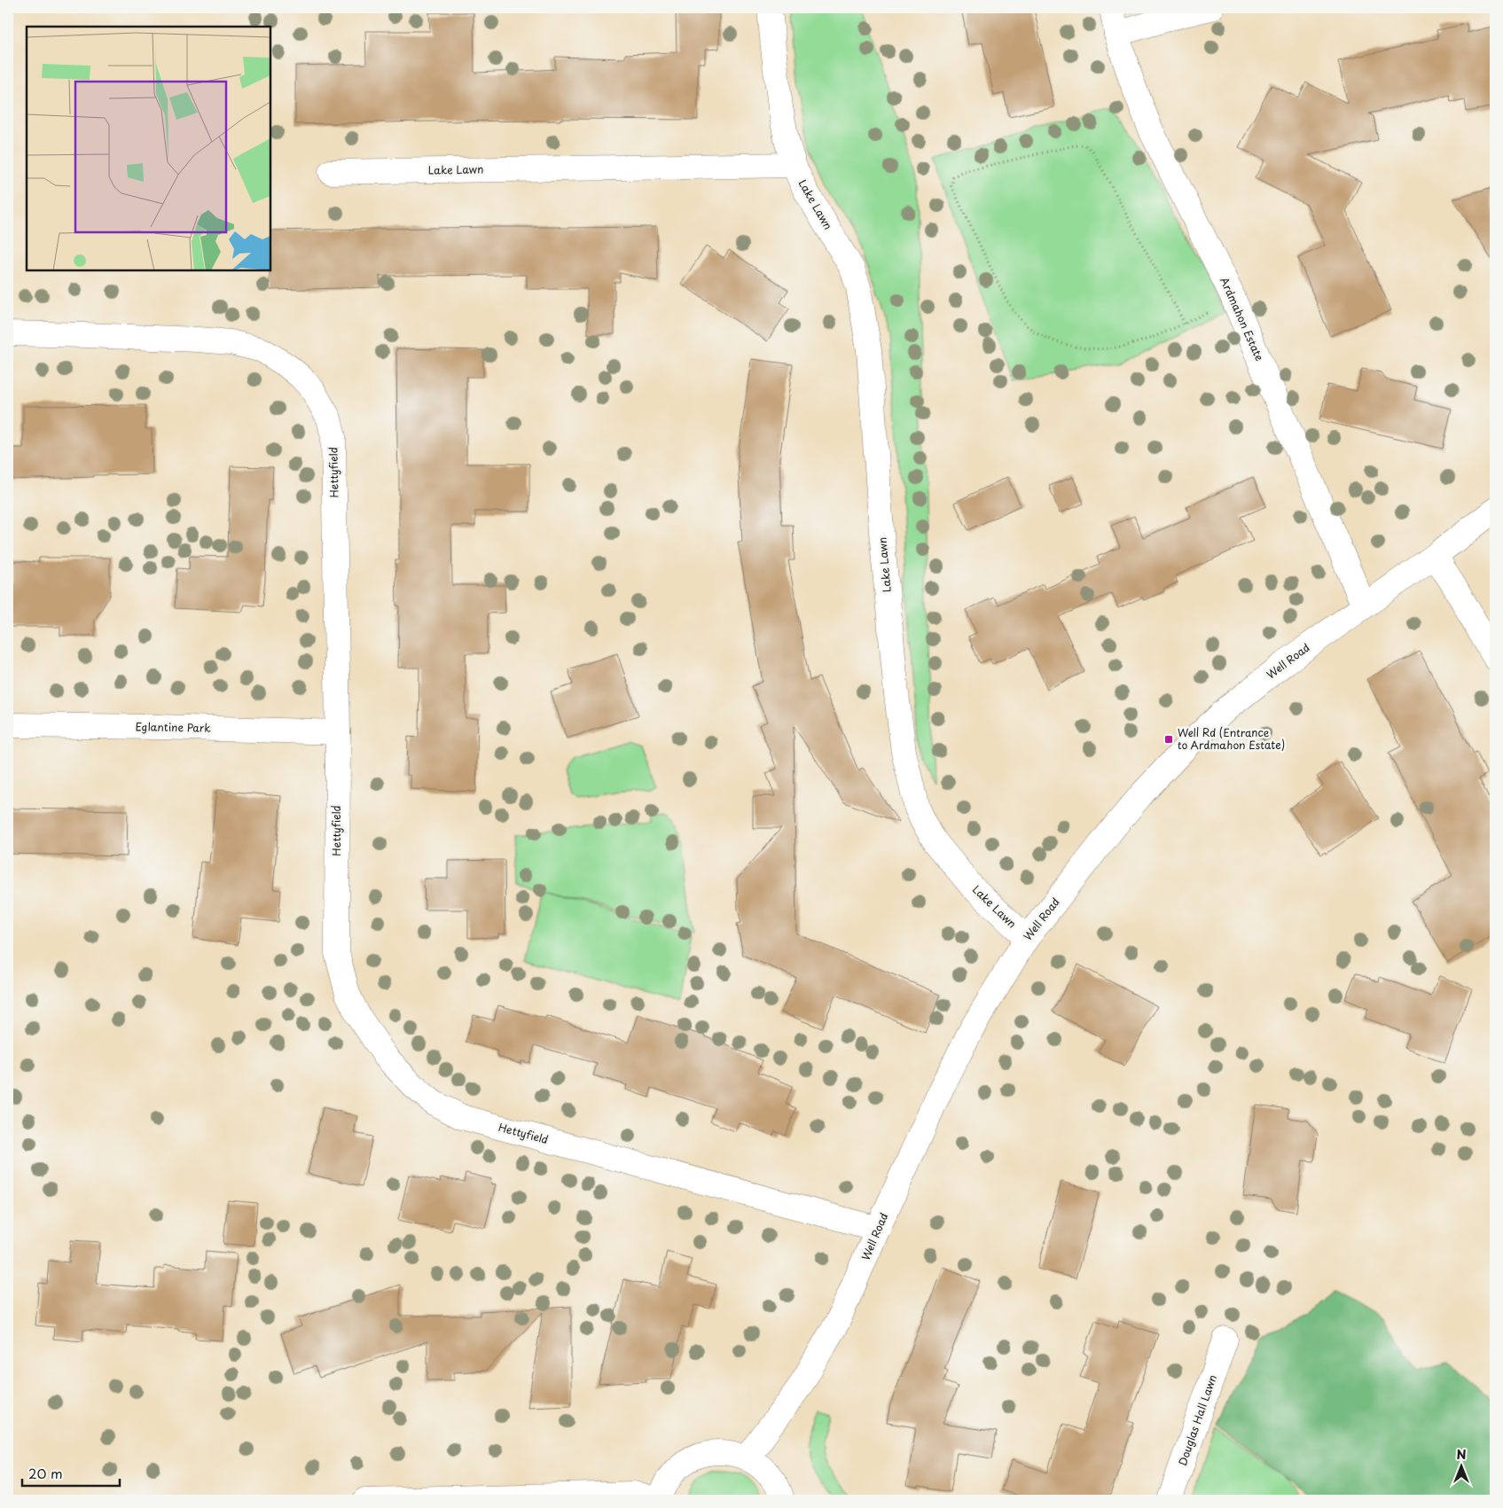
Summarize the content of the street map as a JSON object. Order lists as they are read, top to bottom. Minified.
{"streets":{"street":["Lake Lawn","Ardmahon Estate","Hettyfield","Well Road","Eglantine Park","Douglas Hall Lawn"]},"crossings":[["Lake Lawn","Well Road"],["Ardmahon Estate","Well Road"],["Hettyfield","Well Road"],["Hettyfield","Eglantine Park"]],"places":{"transit":["Well Rd (Entrance to Ardmahon Estate)"]},"scale_bar":"20 m","north":"top"}
